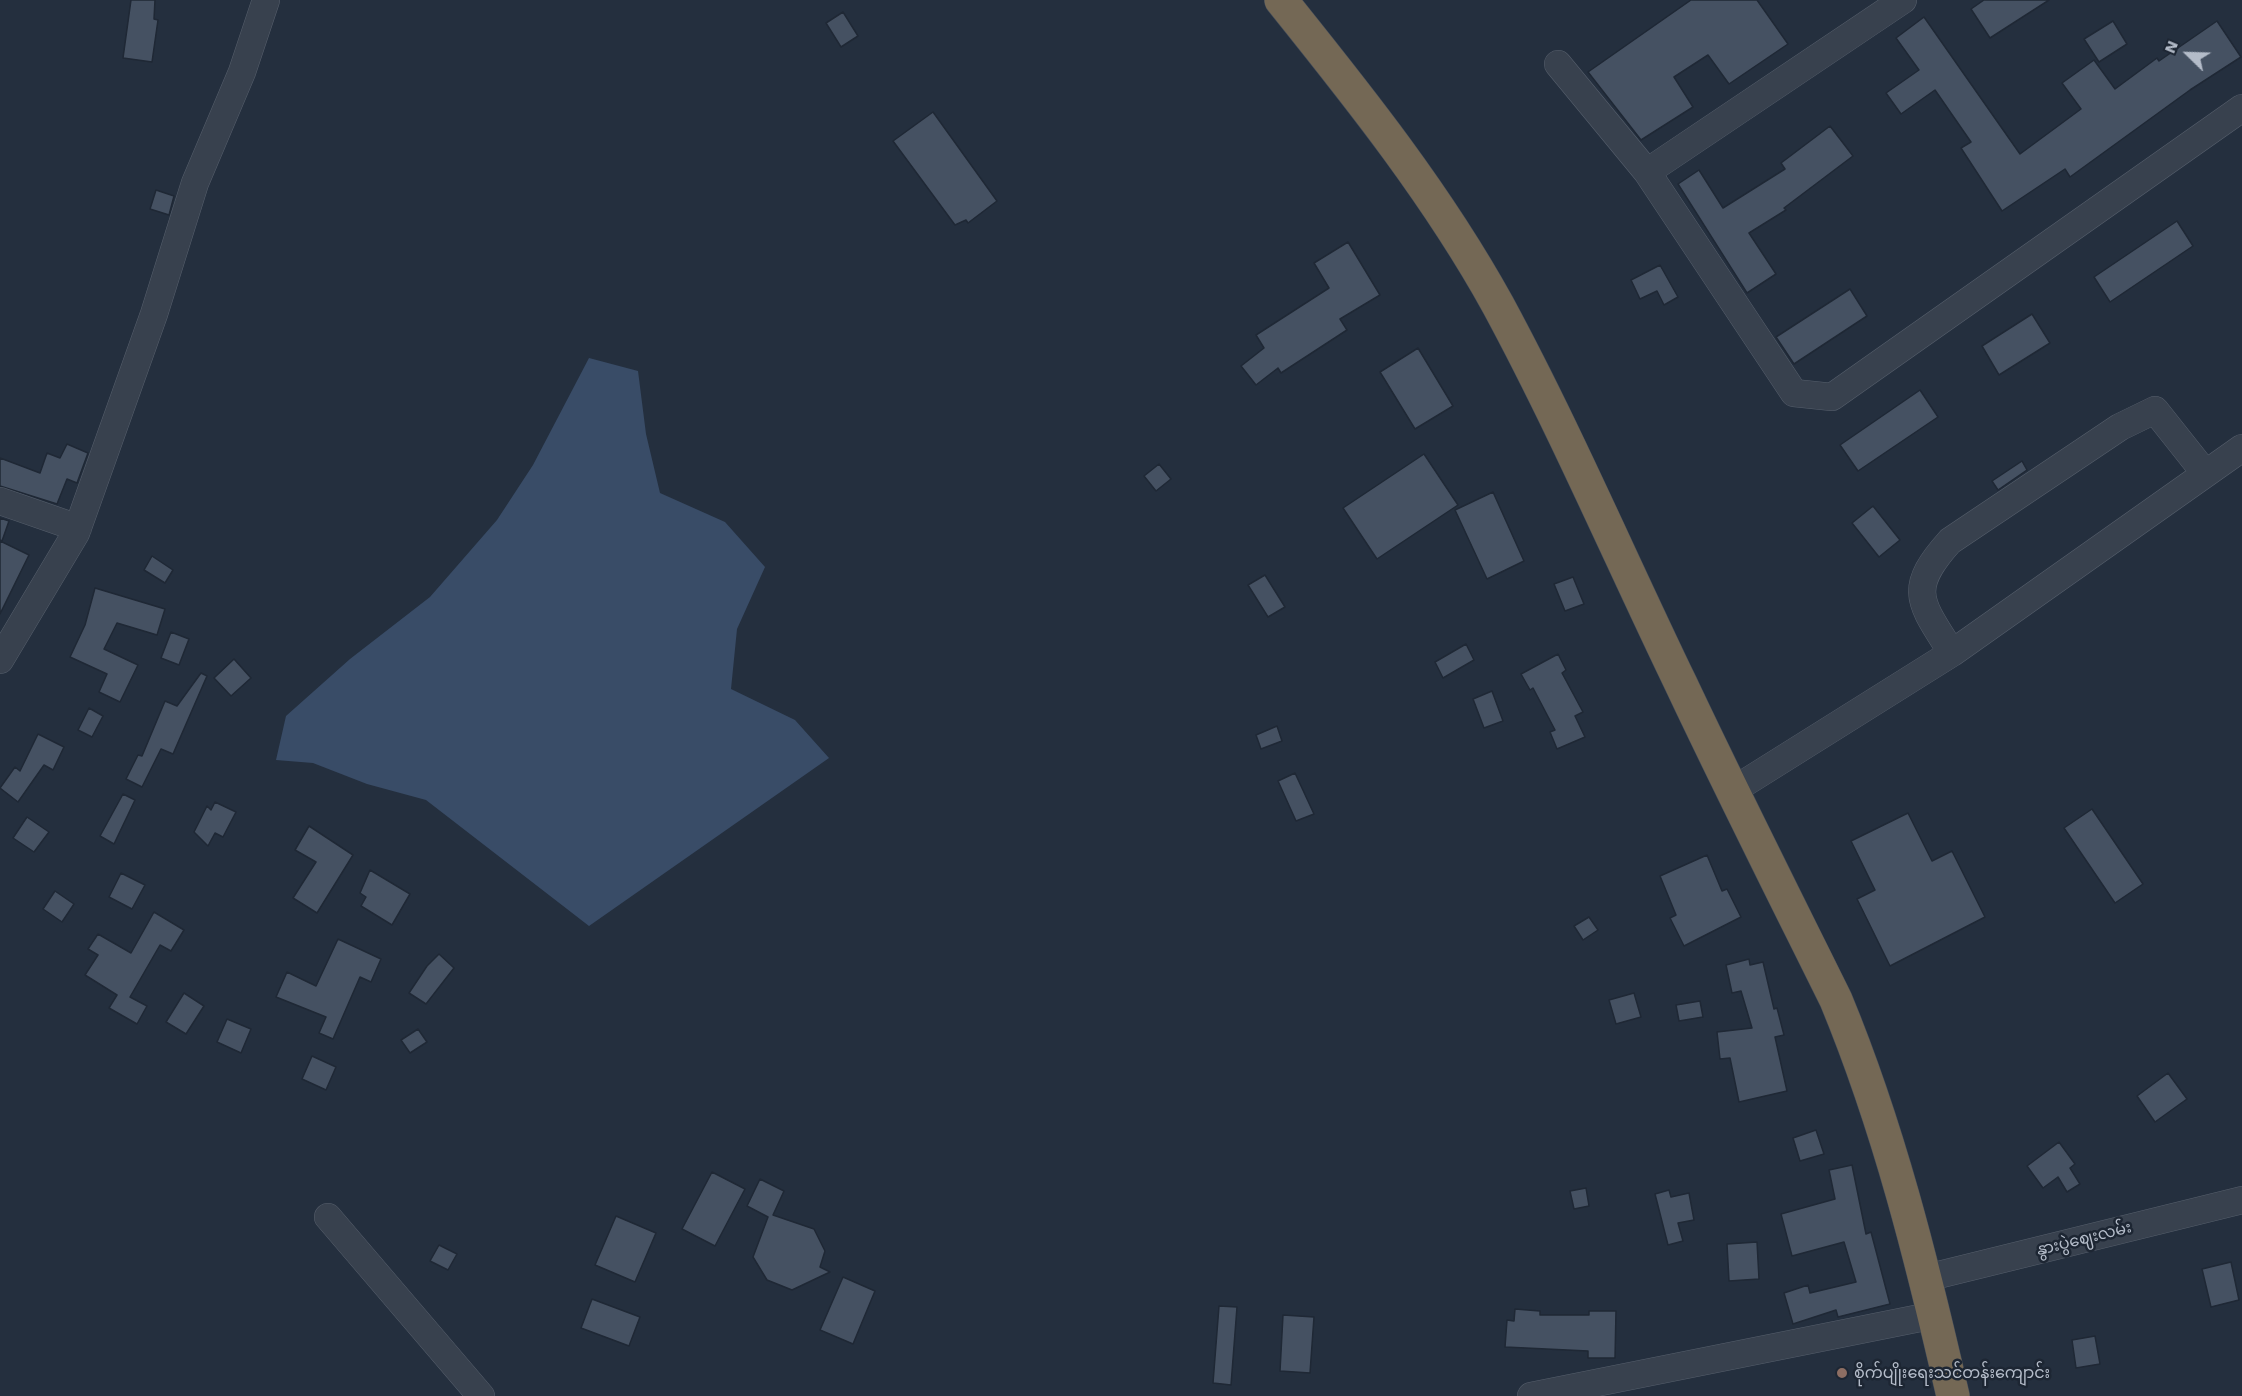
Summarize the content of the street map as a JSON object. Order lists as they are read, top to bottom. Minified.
{"streets":{"street":["နွားပွဲဈေးလမ်း"]},"places":["စိုက်ပျိုးရေးသင်တန်းကျောင်း"],"north":"top left"}
